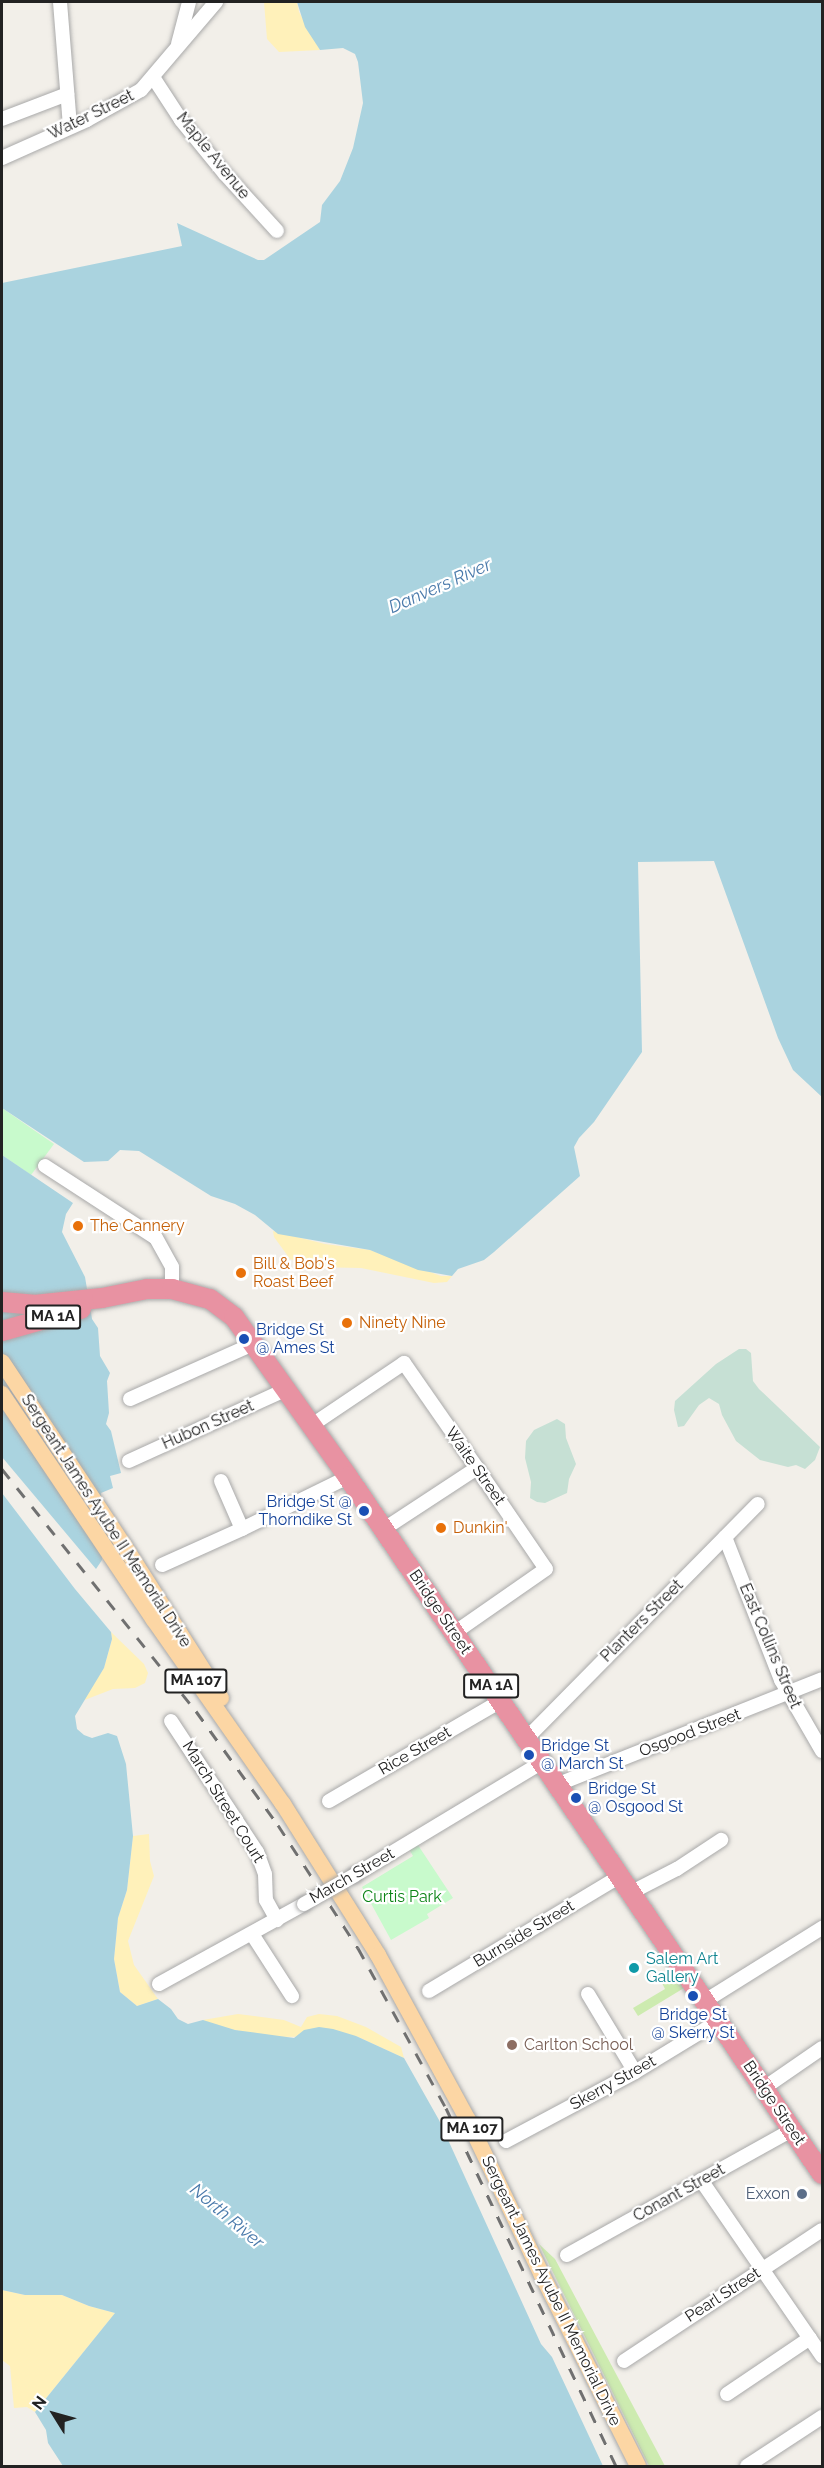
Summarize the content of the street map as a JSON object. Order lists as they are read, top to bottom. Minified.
{"streets":{"highway":["MA 1A","Bridge Street"],"main road":["Sergeant James Ayube II Memorial Drive","MA 107"],"street":["Water Street","Maple Avenue","Hubon Street","Waite Street","Planters Street","East Collins Street","Osgood Street","Rice Street","March Street Court","March Street","Burnside Street","Skerry Street","Conant Street","Pearl Street"]},"crossings":[["Water Street","Maple Avenue"],["Hubon Street","Bridge Street"],["Waite Street","Bridge Street"],["Bridge Street","Planters Street"],["Bridge Street","Osgood Street"],["Bridge Street","Rice Street"],["Bridge Street","March Street"],["Bridge Street","Burnside Street"],["Bridge Street","Skerry Street"],["Bridge Street","Conant Street"],["Planters Street","East Collins Street"],["East Collins Street","Osgood Street"],["March Street Court","March Street"]],"water":["Danvers River","North River"],"parks":["Curtis Park"],"places":["The Cannery","Bill & Bob's Roast Beef","Ninety Nine","Bridge St @ Ames St","Bridge St @ Thorndike St","Dunkin'","Bridge St @ March St","Bridge St @ Osgood St","Salem Art Gallery","Bridge St @ Skerry St","Carlton School","Exxon"],"north":"top left"}
